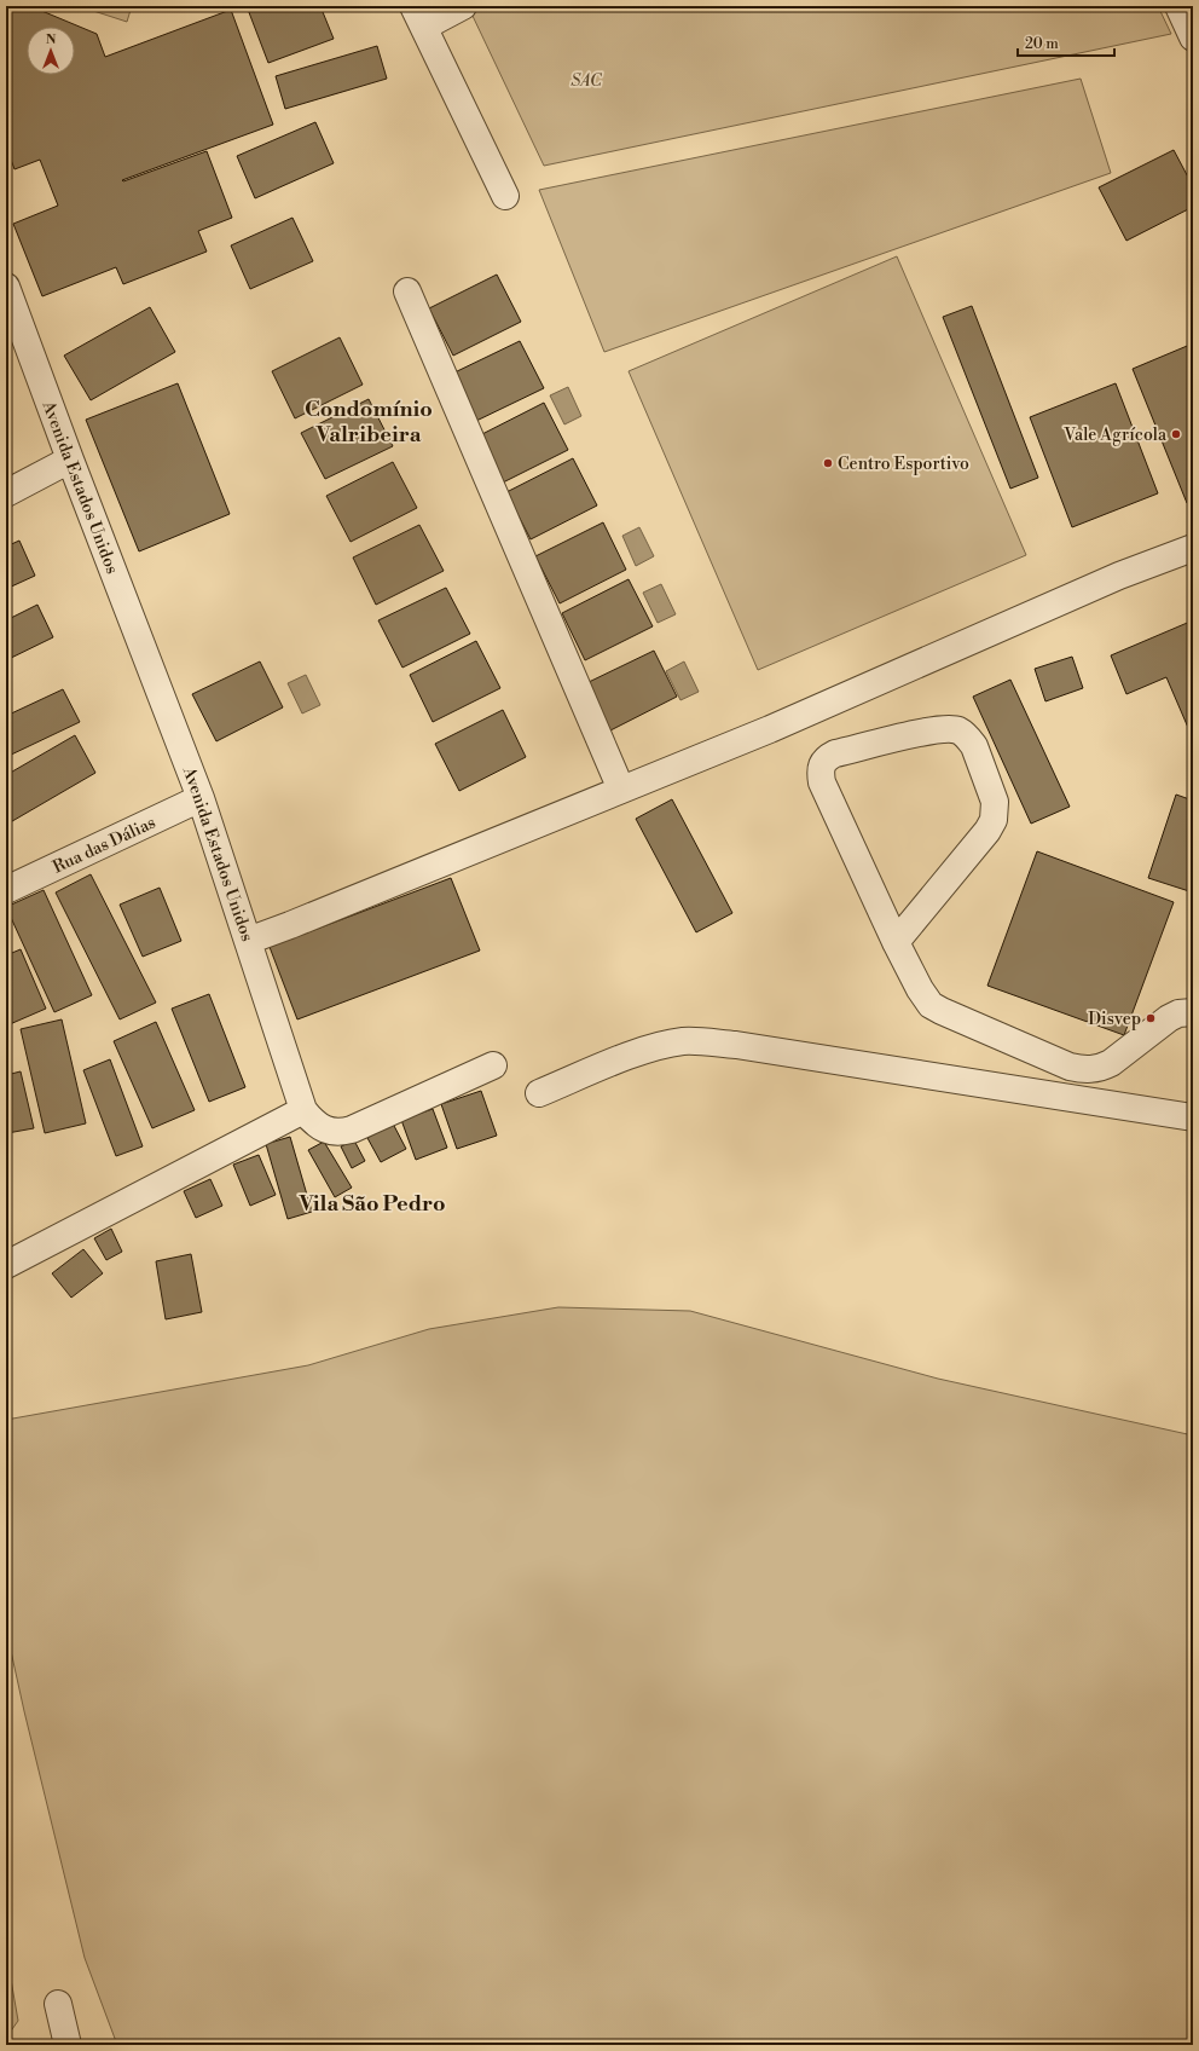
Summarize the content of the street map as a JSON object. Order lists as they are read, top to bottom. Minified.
{"streets":{"street":["Avenida Estados Unidos","Rua das Dálias"]},"crossings":[["Avenida Estados Unidos","Rua das Dálias"]],"districts":["Condomínio Valribeira","Vila São Pedro"],"parks":["SAC"],"places":["Vale Agrícola","Centro Esportivo","Disvep"],"scale_bar":"20 m","north":"top"}
